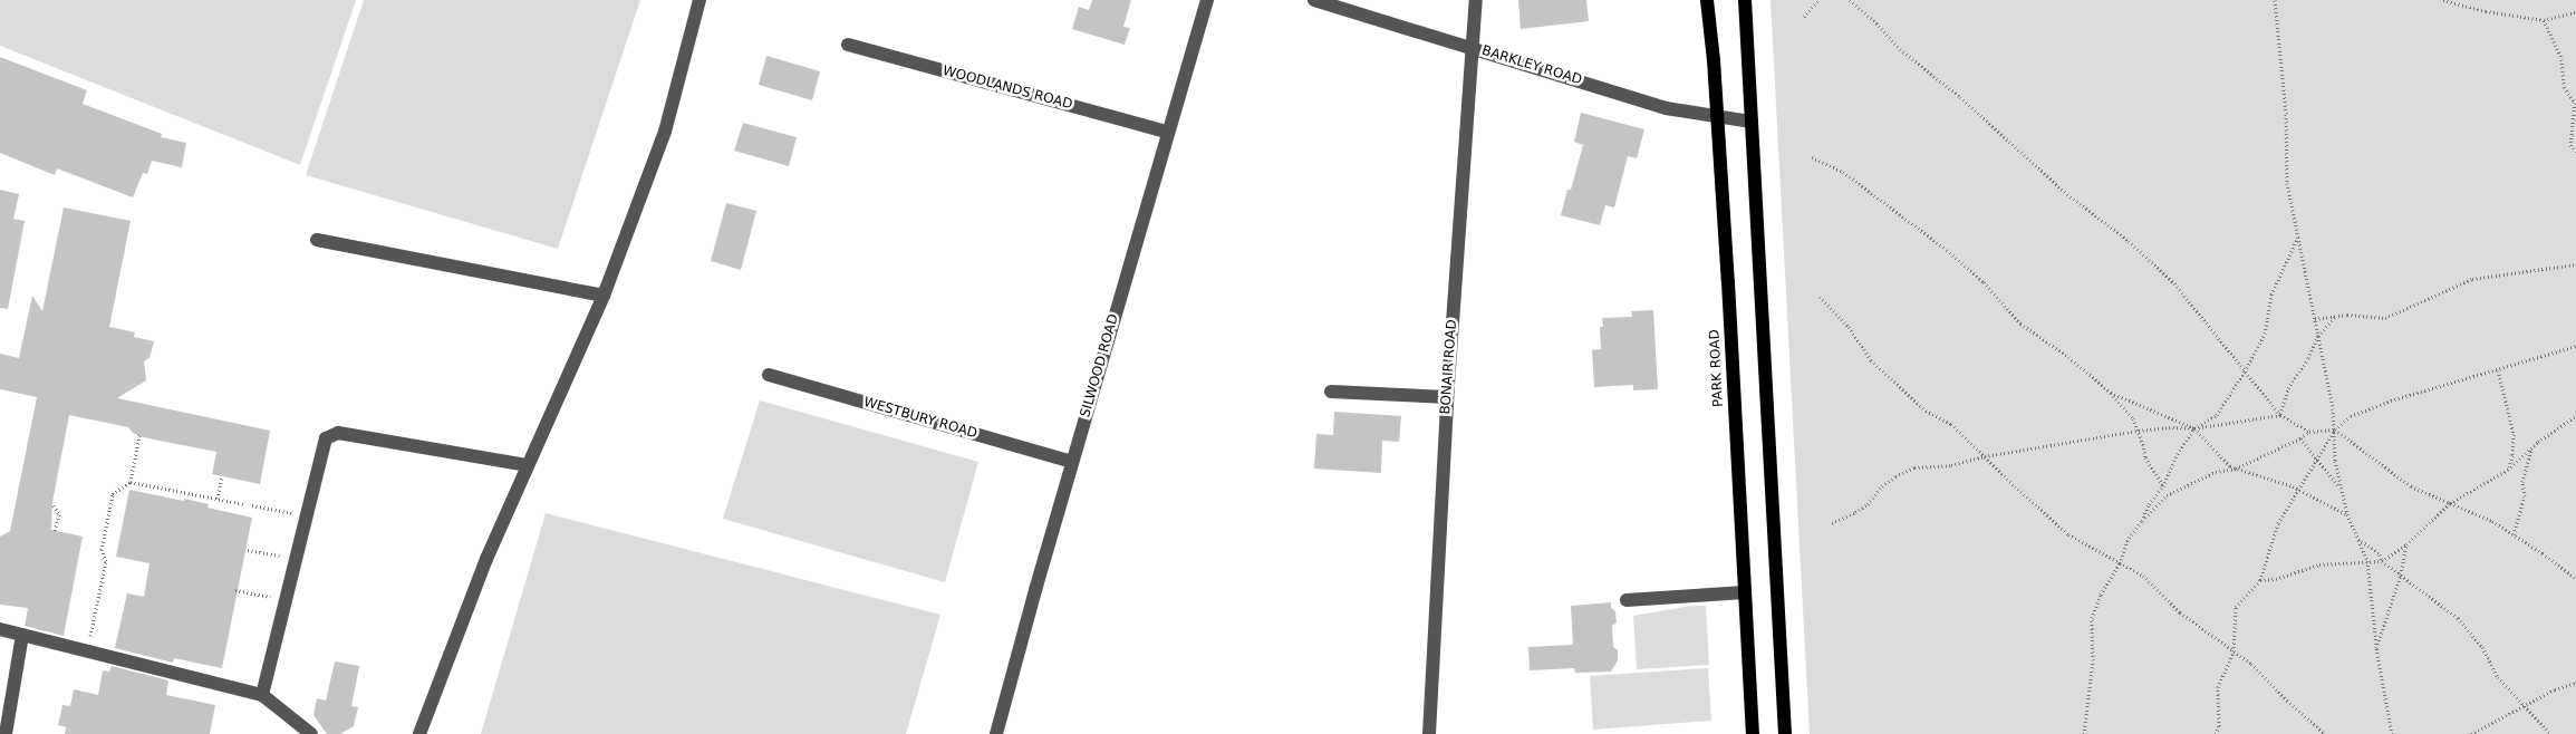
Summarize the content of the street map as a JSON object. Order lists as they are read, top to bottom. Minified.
{"streets":{"main road":["PARK ROAD"],"street":["BARKLEY ROAD","WOODLANDS ROAD","SILWOOD ROAD","BONAIR ROAD","WESTBURY ROAD"]},"crossings":[["BARKLEY ROAD","BONAIR ROAD"],["BARKLEY ROAD","PARK ROAD"],["WOODLANDS ROAD","SILWOOD ROAD"],["SILWOOD ROAD","WESTBURY ROAD"]]}
